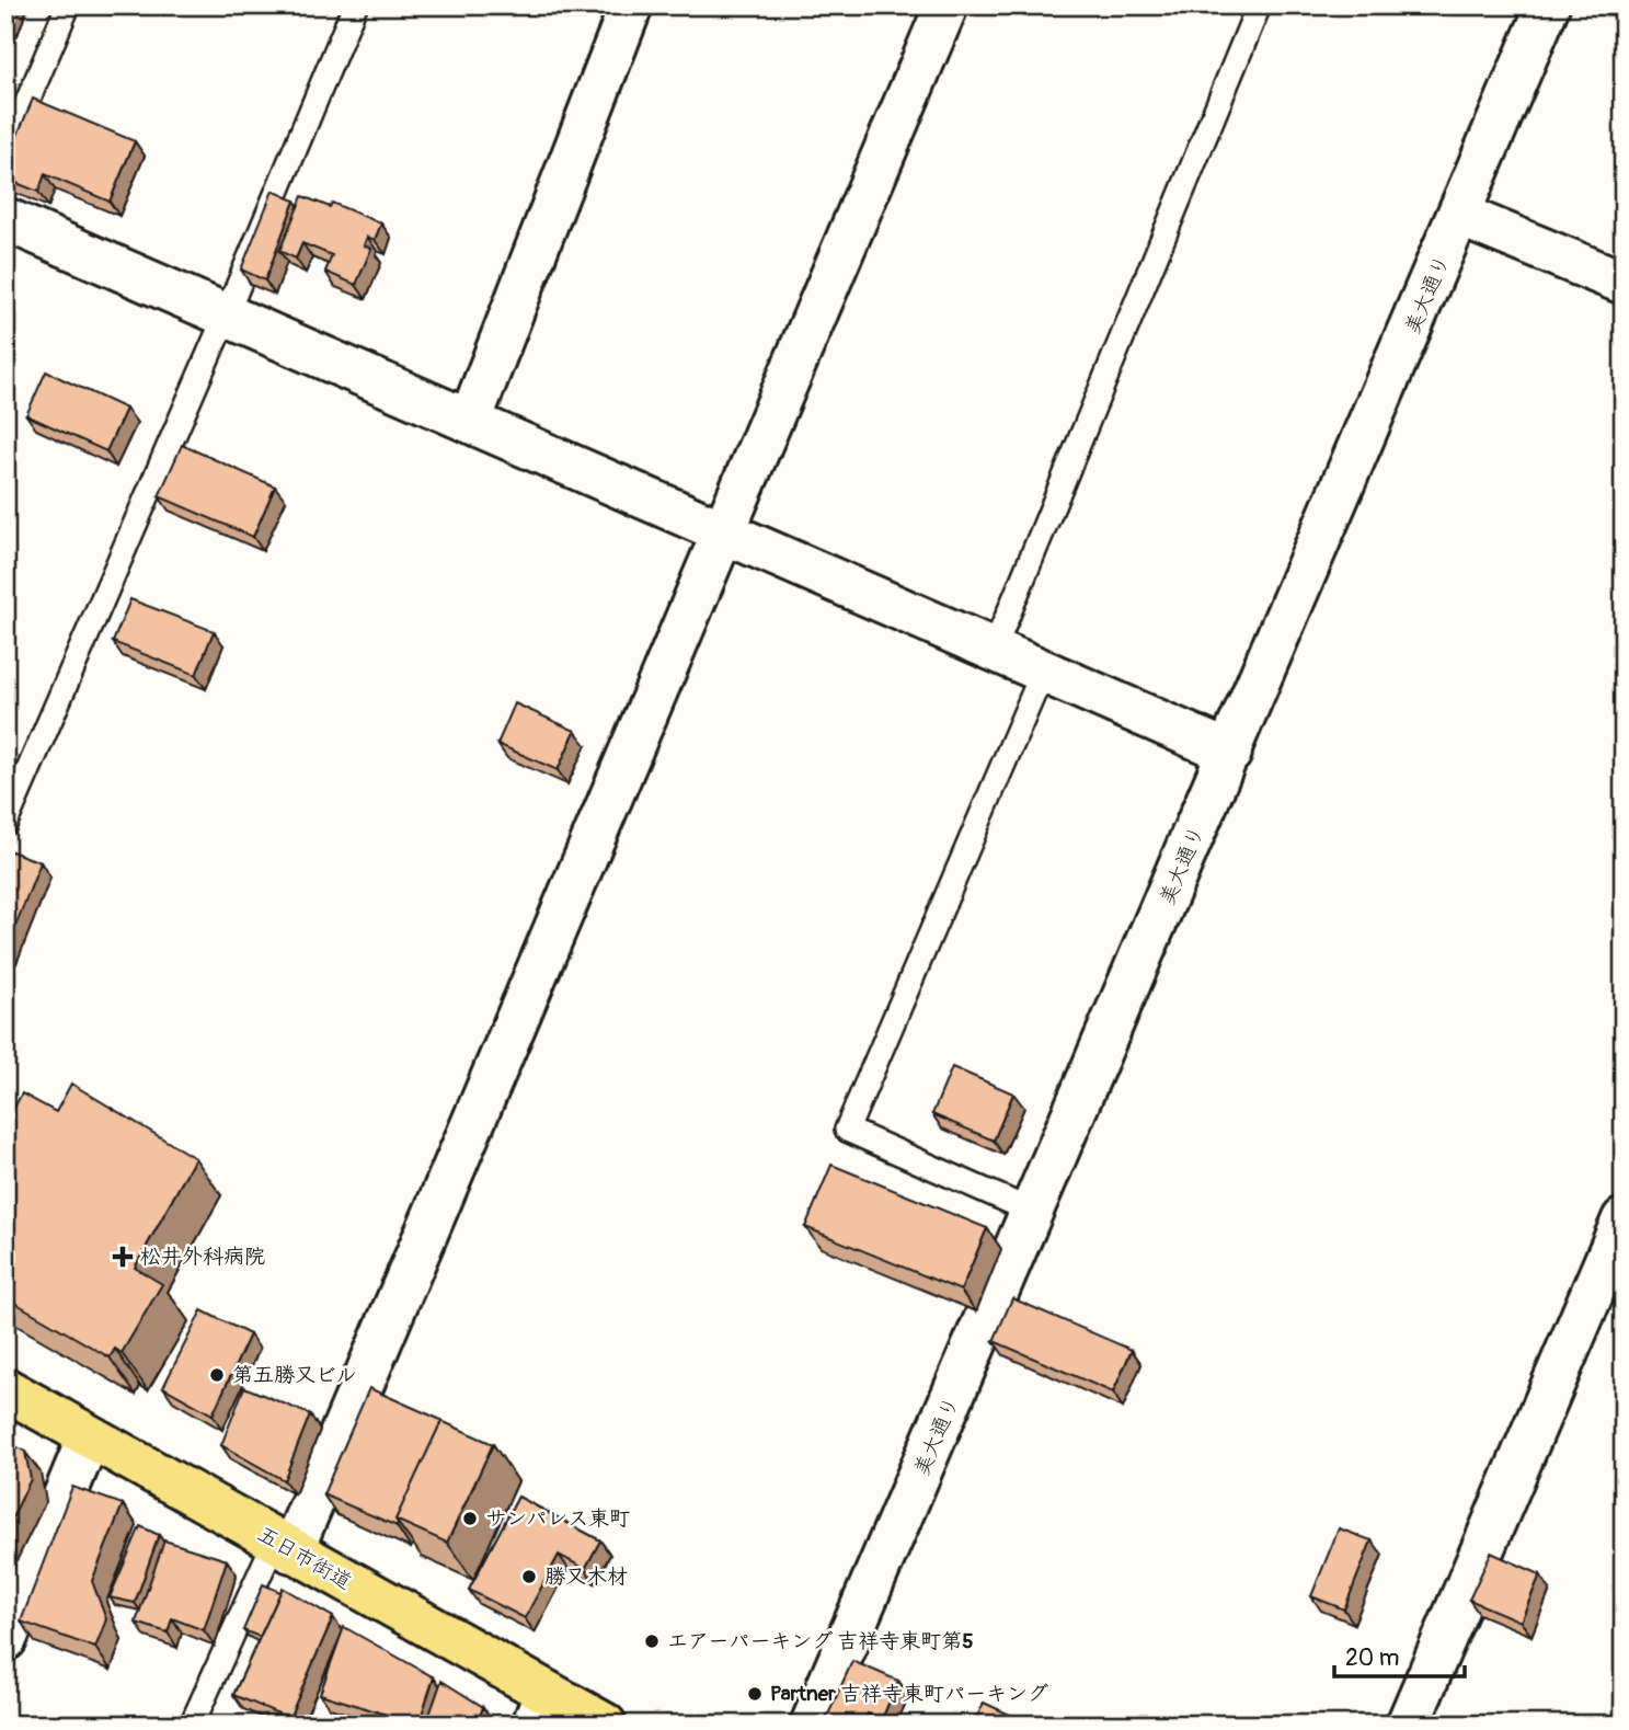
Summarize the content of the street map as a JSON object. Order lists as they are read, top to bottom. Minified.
{"streets":{"main road":["五日市街道"],"street":["美大通り"]},"places":{"health":["松井外科病院"],"other":["第五勝又ビル","サンパレス東町","勝又木材","エアーパーキング 吉祥寺東町第5","Partner 吉祥寺東町パーキング"]},"scale_bar":"20 m"}
